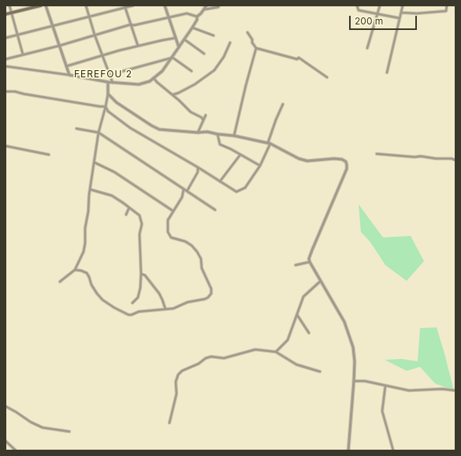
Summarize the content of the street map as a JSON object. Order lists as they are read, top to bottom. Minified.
{"districts":["FEREFOU 2"],"scale_bar":"200 m"}
